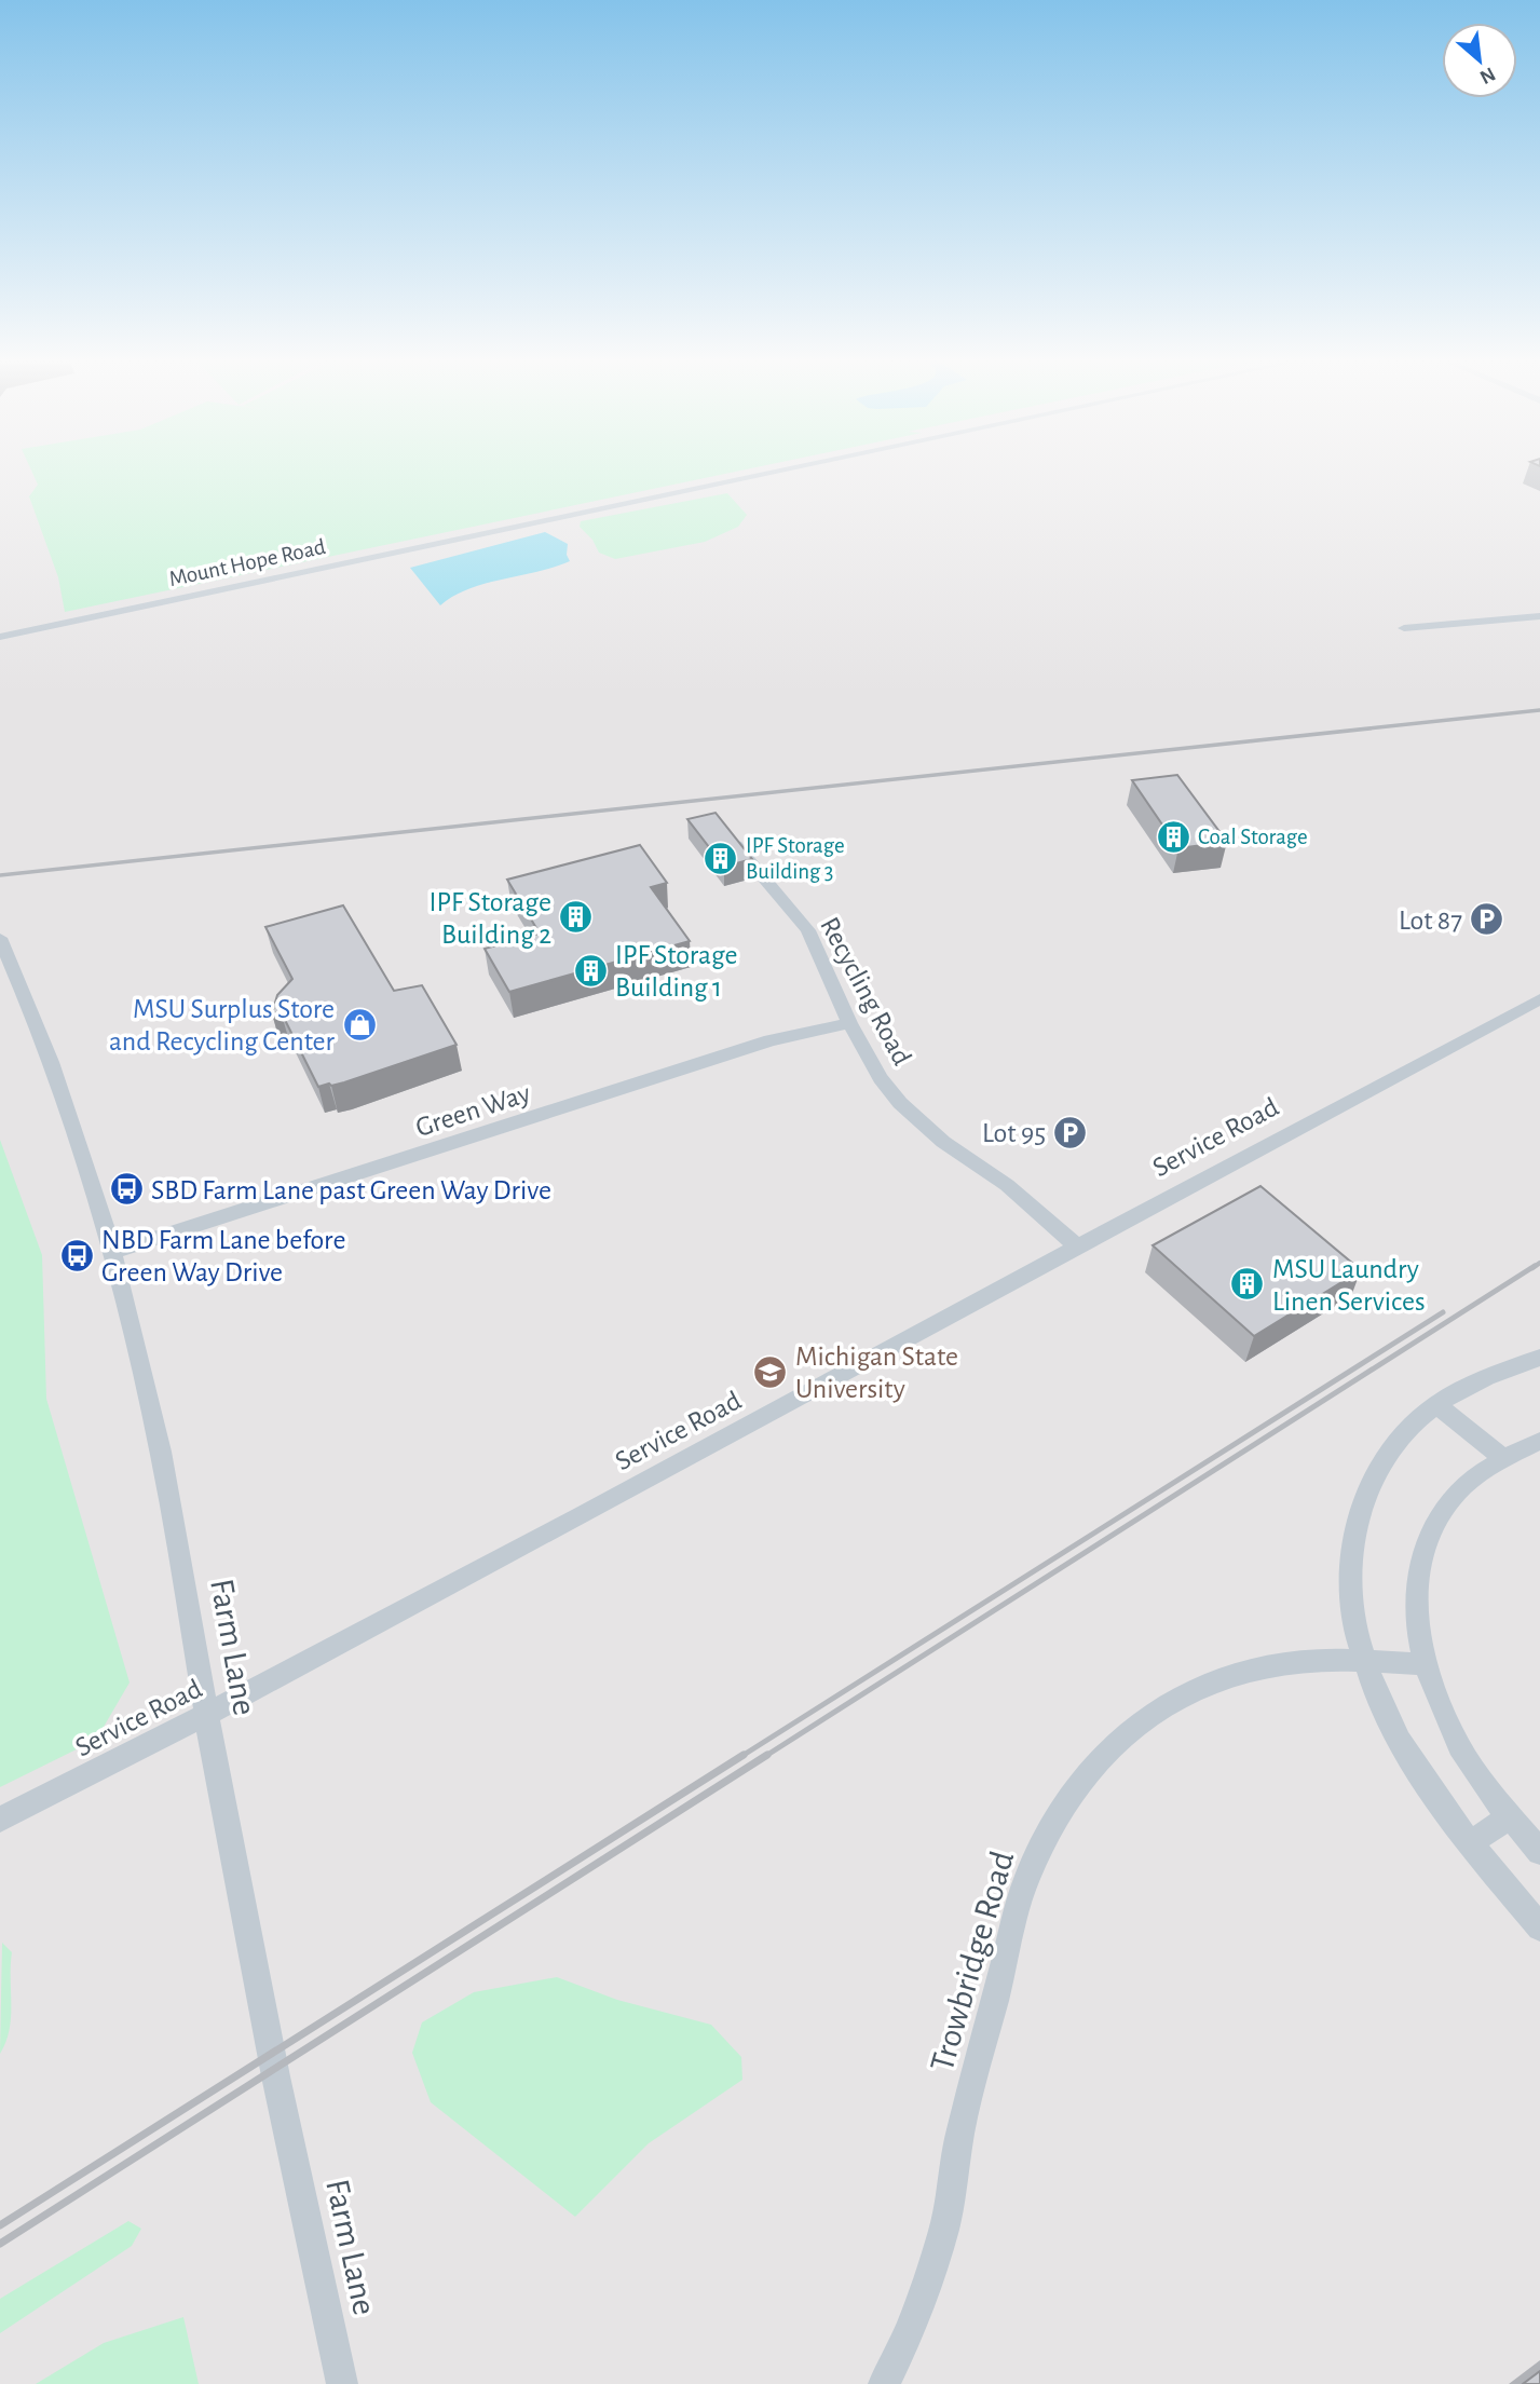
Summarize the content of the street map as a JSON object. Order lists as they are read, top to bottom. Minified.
{"streets":{"street":["Mount Hope Road","Recycling Road","Green Way","Service Road","Farm Lane","Trowbridge Road"]},"crossings":[["Recycling Road","Green Way"],["Recycling Road","Service Road"],["Green Way","Farm Lane"],["Service Road","Farm Lane"]],"places":{"building":["Coal Storage","IPF Storage Building 3","IPF Storage Building 2","IPF Storage Building 1","MSU Laundry Linen Services"],"parking":["Lot 87","Lot 95"],"shop":["MSU Surplus Store and Recycling Center"],"bus stop":["SBD Farm Lane past Green Way Drive","NBD Farm Lane before Green Way Drive"],"school or university":["Michigan State University"]},"north":"bottom right"}
